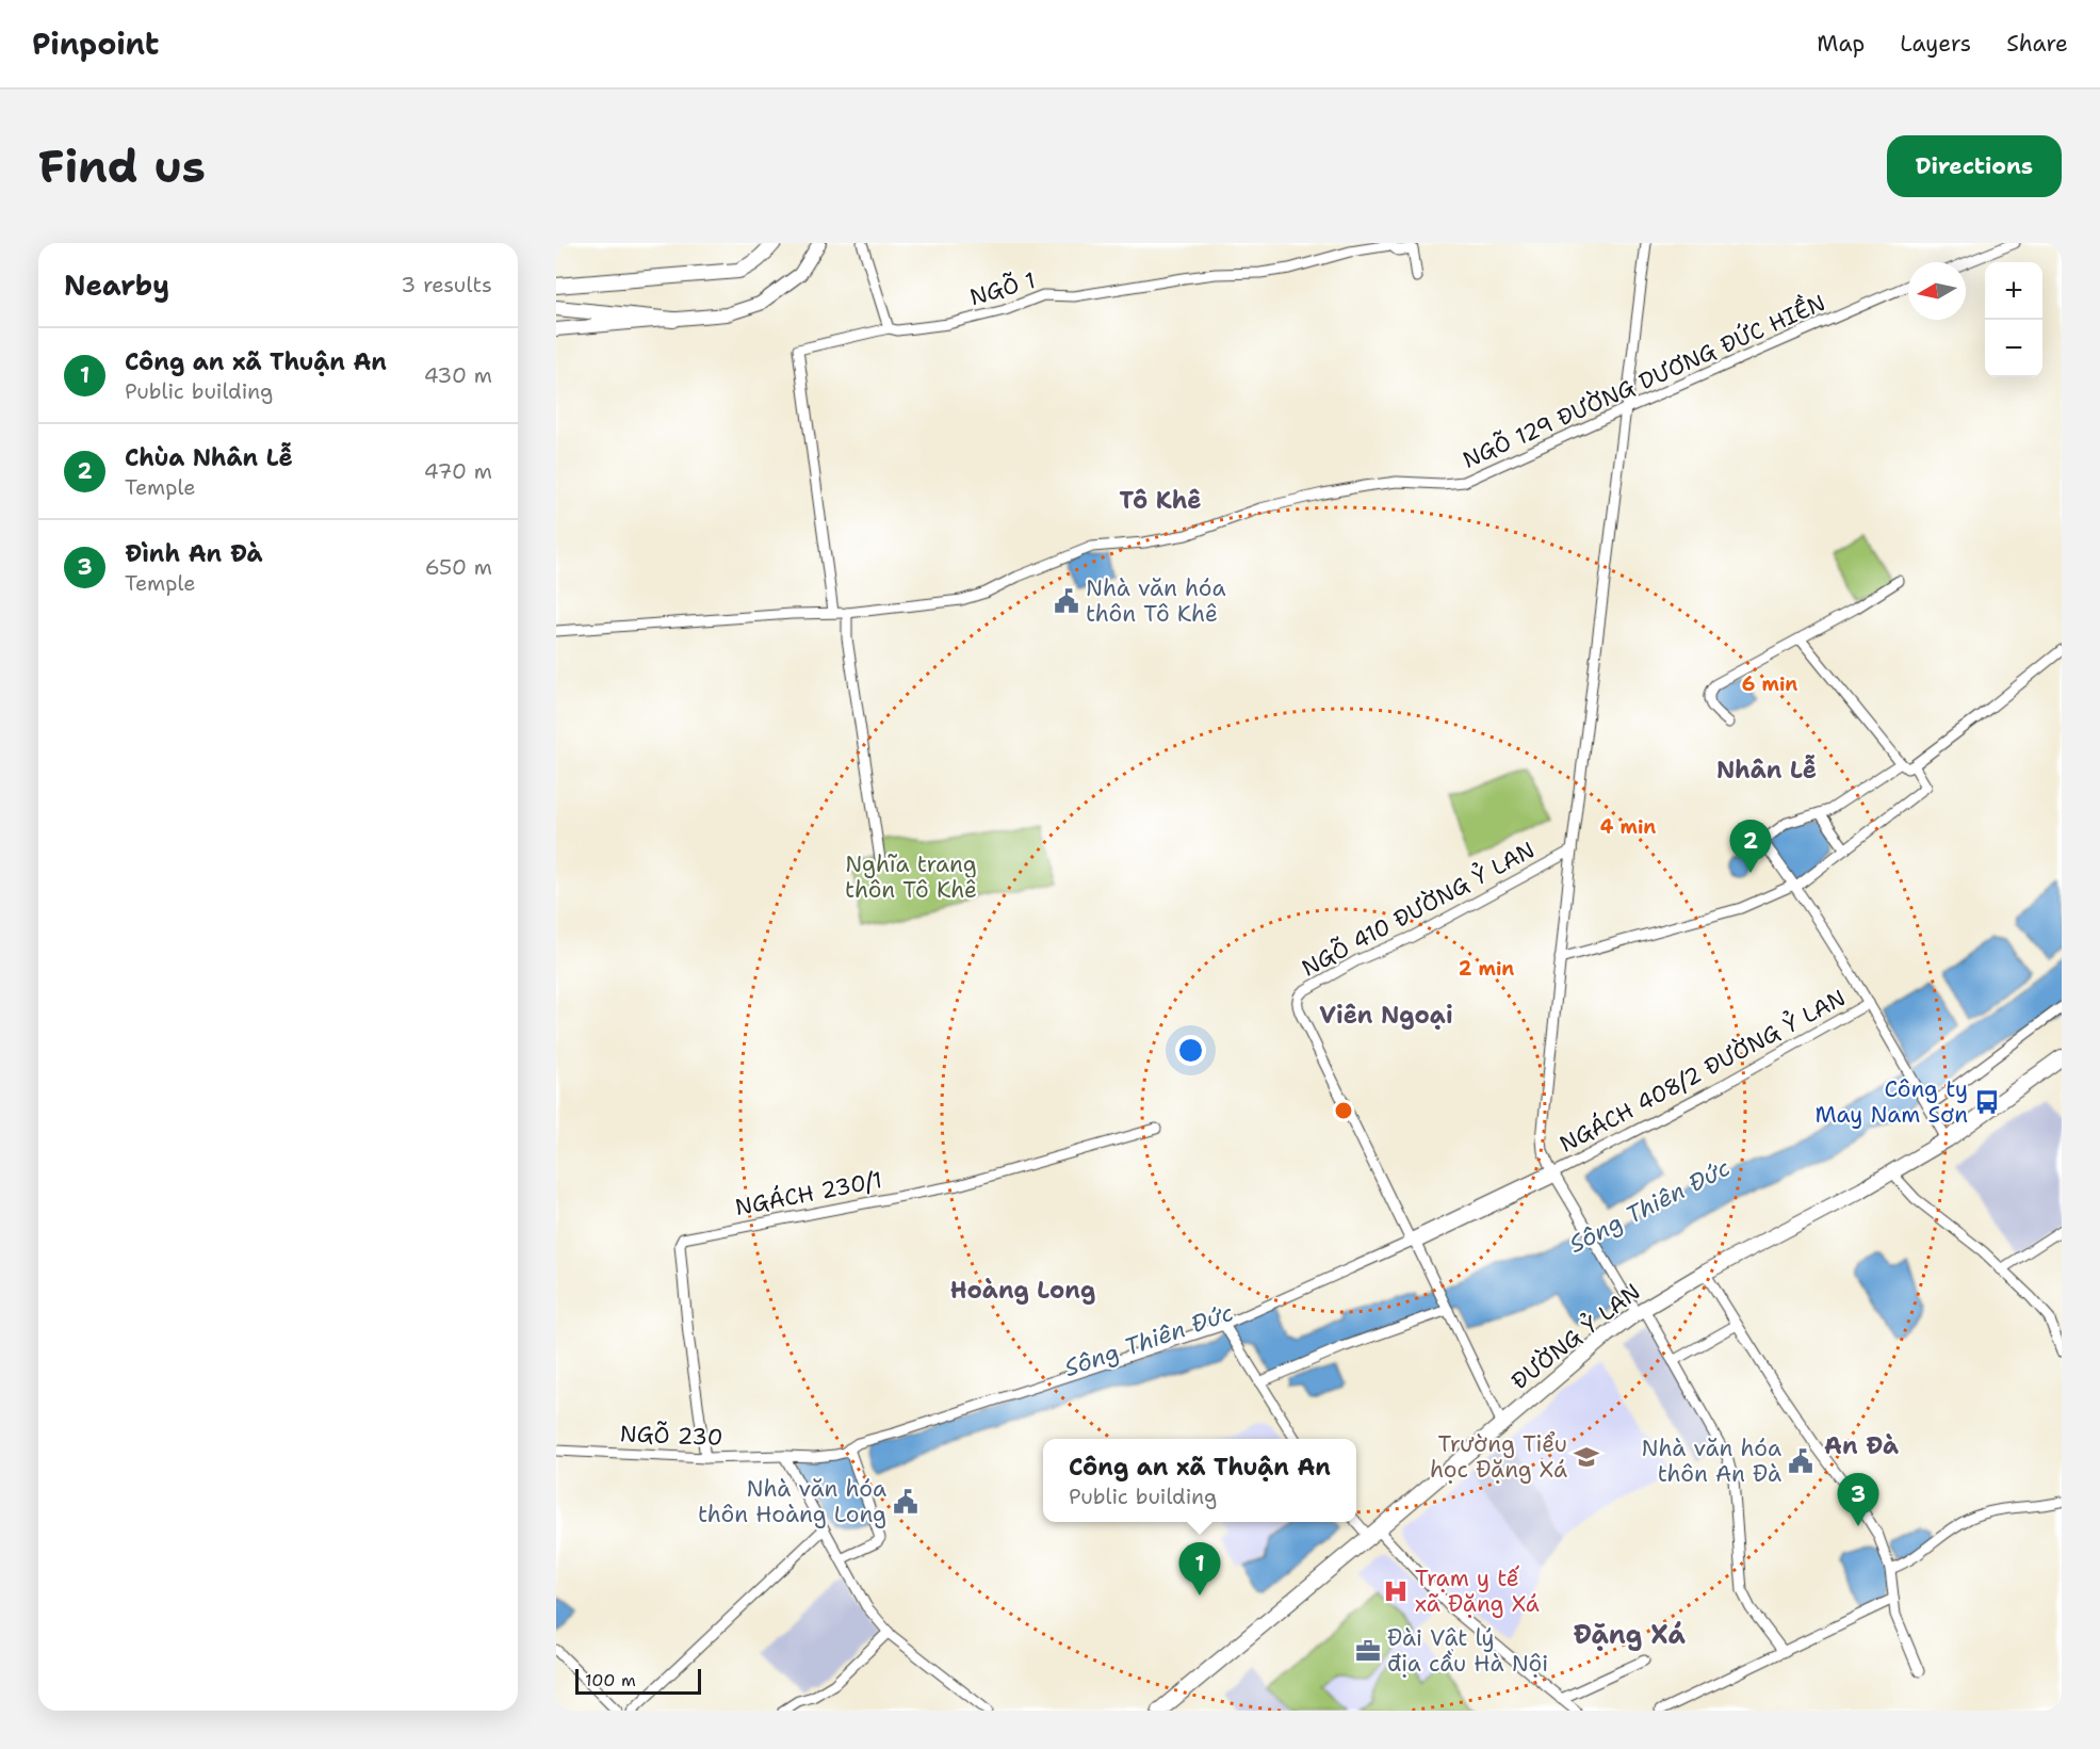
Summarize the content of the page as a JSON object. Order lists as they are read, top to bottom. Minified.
{"streets":{"main road":["ĐƯỜNG Ỷ LAN"],"street":["NGÕ 1","NGÕ 129 ĐƯỜNG DƯƠNG ĐỨC HIỀN","NGÕ 410 ĐƯỜNG Ỷ LAN","NGÁCH 408/2 ĐƯỜNG Ỷ LAN","NGÁCH 230/1","NGÕ 230"]},"crossings":[["NGÕ 410 ĐƯỜNG Ỷ LAN","NGÁCH 408/2 ĐƯỜNG Ỷ LAN"],["NGÕ 410 ĐƯỜNG Ỷ LAN","ĐƯỜNG Ỷ LAN"],["NGÁCH 408/2 ĐƯỜNG Ỷ LAN","NGÕ 230"],["NGÁCH 230/1","NGÕ 230"]],"districts":["Tô Khê","Nhân Lễ","Viên Ngoại","Hoàng Long","An Đà","Đặng Xá"],"water":["Sông Thiên Đức"],"parks":["Nghĩa trang thôn Tô Khê"],"places":{"public building":["Nhà văn hóa thôn Tô Khê","Nhà văn hóa thôn An Đà","Nhà văn hóa thôn Hoàng Long"],"bus stop":["Công ty May Nam Sơn"],"school or university":["Trường Tiểu học Đặng Xá"],"hospital":["Trạm y tế xã Đặng Xá"],"office":["Đài Vật lý địa cầu Hà Nội"]},"scale_bar":"100 m","north":"left","page":{"header":"Pinpoint","nav":["Map","Layers","Share"],"buttons":"Directions","title":"Find us","heading":["Nearby","3 results"],"map_buttons":["+","−"],"list":[{"mark":"1","name":"Công an xã Thuận An","note":"Public building","value":"430 m"},{"mark":"2","name":"Chùa Nhân Lễ","note":"Temple","value":"470 m"},{"mark":"3","name":"Đình An Đà","note":"Temple","value":"650 m"}],"pins":["2","3","1"],"popup":["Công an xã Thuận An","Public building"],"scale":"100 m"},"rings":["6 min","4 min","2 min"]}
